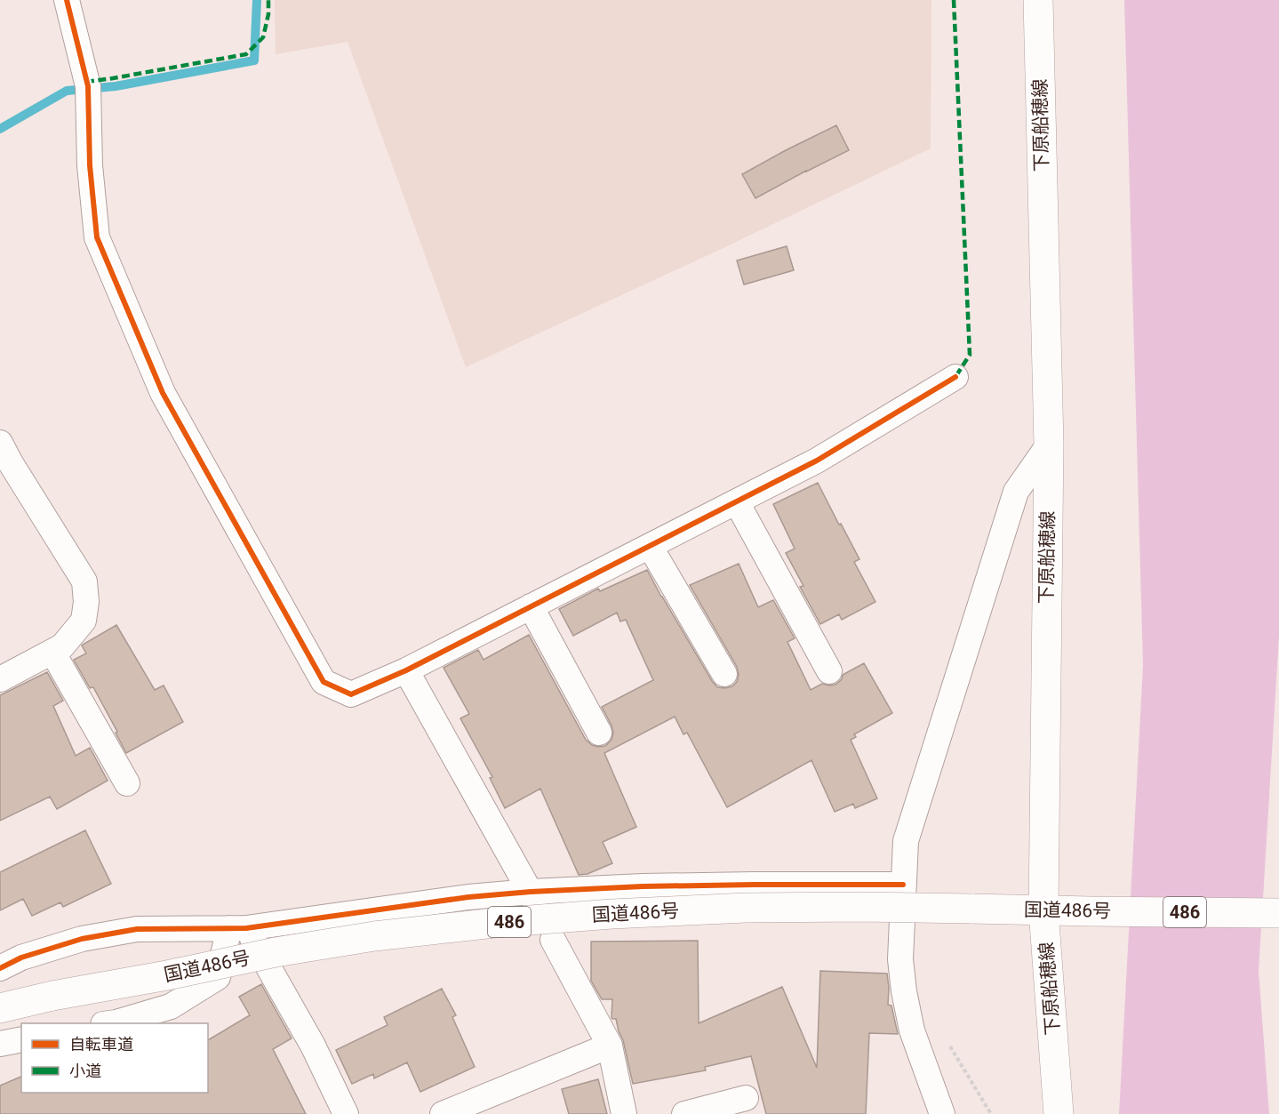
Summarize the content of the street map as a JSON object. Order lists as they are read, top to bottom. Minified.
{"streets":{"main road":["下原船穂線","国道486号","486"]},"crossings":[["下原船穂線","国道486号"]],"legend":["自転車道","小道"]}
